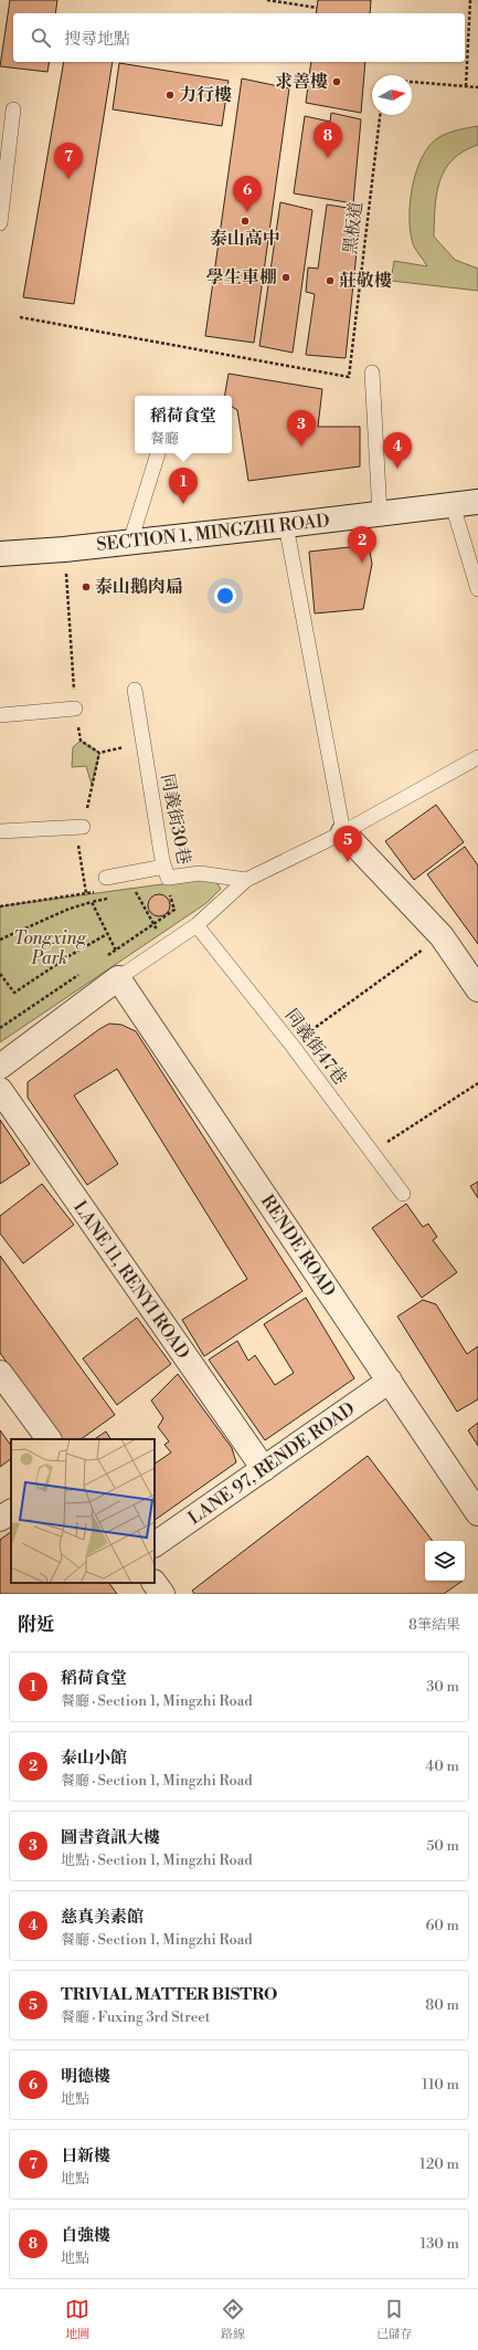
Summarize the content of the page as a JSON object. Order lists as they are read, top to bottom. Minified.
{"streets":{"street":["SECTION 1, MINGZHI ROAD","RENDE ROAD","LANE 11, RENYI ROAD","LANE 97, RENDE ROAD"],"lane":["同義街30巷","同義街47巷"],"path":["黑板道"]},"crossings":[["RENDE ROAD","LANE 97, RENDE ROAD"],["LANE 11, RENYI ROAD","LANE 97, RENDE ROAD"]],"parks":["Tongxing Park"],"places":["求善樓","力行樓","泰山高中","學生車棚","莊敬樓","泰山鵝肉扁"],"north":"right","page":{"search":"搜尋地點","pins":["8","7","6","3","4","1","2","5"],"popup":["稻荷食堂","餐廳"],"heading":["附近","8筆結果"],"list":[{"mark":"1","name":"稻荷食堂","note":"餐廳 · Section 1, Mingzhi Road","value":"30 m"},{"mark":"2","name":"泰山小館","note":"餐廳 · Section 1, Mingzhi Road","value":"40 m"},{"mark":"3","name":"圖書資訊大樓","note":"地點 · Section 1, Mingzhi Road","value":"50 m"},{"mark":"4","name":"慈真美素館","note":"餐廳 · Section 1, Mingzhi Road","value":"60 m"},{"mark":"5","name":"TRIVIAL MATTER BISTRO","note":"餐廳 · Fuxing 3rd Street","value":"80 m"},{"mark":"6","name":"明德樓","note":"地點","value":"110 m"},{"mark":"7","name":"日新樓","note":"地點","value":"120 m"},{"mark":"8","name":"自強樓","note":"地點","value":"130 m"}],"nav":["地圖","路線","已儲存"]}}
